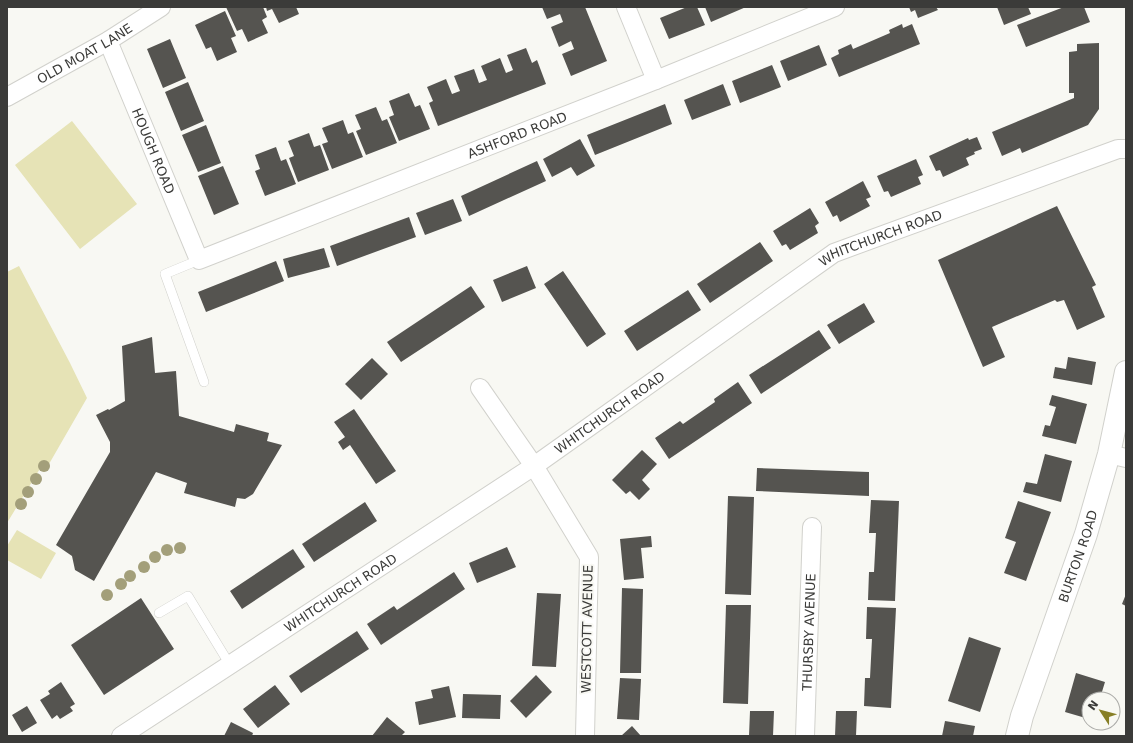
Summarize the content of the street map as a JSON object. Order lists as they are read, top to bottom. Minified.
{"streets":{"street":["OLD MOAT LANE","ASHFORD ROAD","HOUGH ROAD","WHITCHURCH ROAD","BURTON ROAD","WESTCOTT AVENUE","THURSBY AVENUE"]},"crossings":[["OLD MOAT LANE","HOUGH ROAD"],["ASHFORD ROAD","HOUGH ROAD"],["WHITCHURCH ROAD","WESTCOTT AVENUE"]],"north":"top left"}
